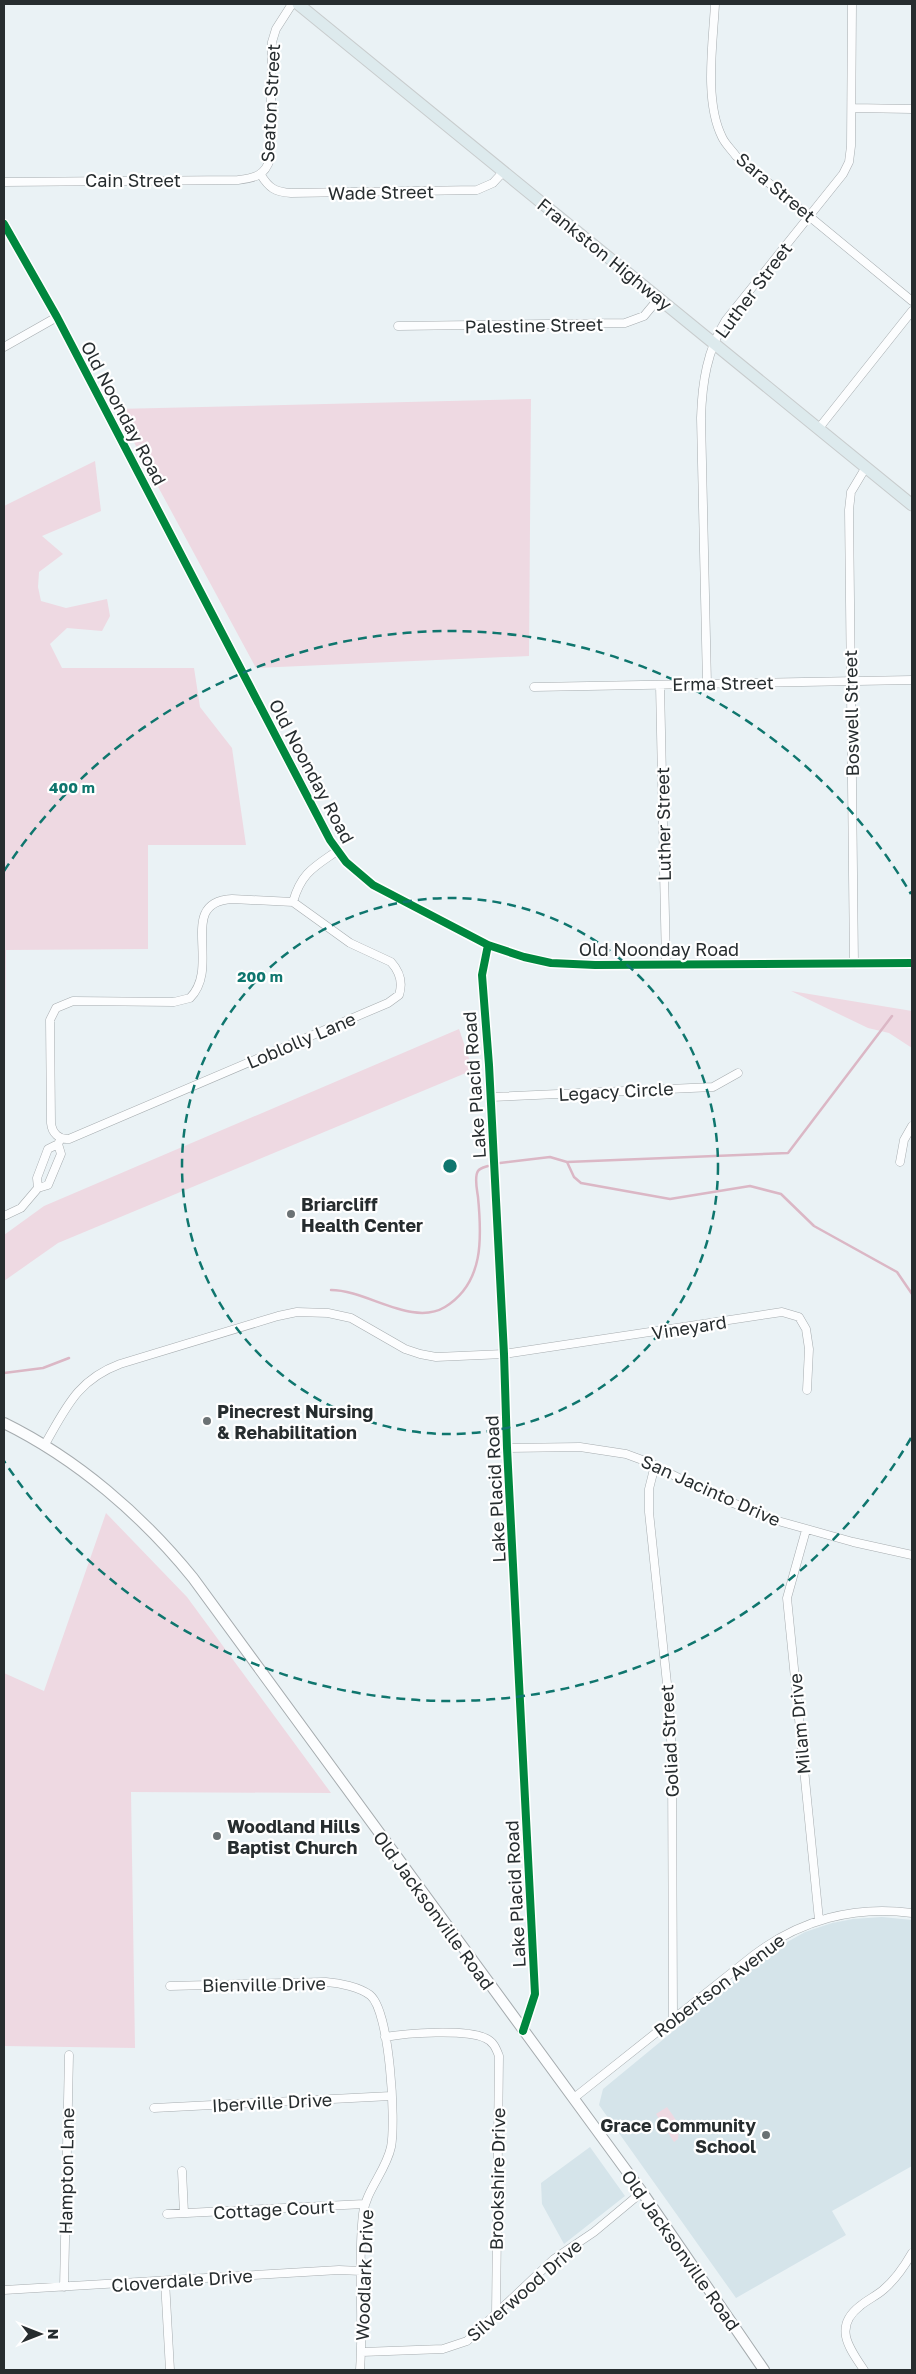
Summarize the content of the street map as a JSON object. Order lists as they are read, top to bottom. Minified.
{"streets":{"main road":["Frankston Highway","Old Jacksonville Road"],"street":["Seaton Street","Cain Street","Sara Street","Wade Street","Luther Street","Palestine Street","Old Noonday Road","Erma Street","Boswell Street","Loblolly Lane","Lake Placid Road","Legacy Circle","Vineyard","San Jacinto Drive","Milam Drive","Goliad Street","Bienville Drive","Robertson Avenue","Iberville Drive","Hampton Lane","Brookshire Drive","Cottage Court","Woodlark Drive","Cloverdale Drive","Silverwood Drive"]},"crossings":[["Seaton Street","Cain Street"],["Seaton Street","Wade Street"],["Cain Street","Wade Street"],["Sara Street","Luther Street"],["Wade Street","Frankston Highway"],["Frankston Highway","Luther Street"],["Frankston Highway","Palestine Street"],["Frankston Highway","Boswell Street"],["Luther Street","Old Noonday Road"],["Luther Street","Erma Street"],["Old Noonday Road","Boswell Street"],["Old Noonday Road","Lake Placid Road"],["Erma Street","Boswell Street"],["Lake Placid Road","Legacy Circle"],["Lake Placid Road","Vineyard"],["Lake Placid Road","San Jacinto Drive"],["Lake Placid Road","Old Jacksonville Road"],["San Jacinto Drive","Milam Drive"],["San Jacinto Drive","Goliad Street"],["Milam Drive","Robertson Avenue"],["Goliad Street","Robertson Avenue"],["Old Jacksonville Road","Robertson Avenue"],["Old Jacksonville Road","Silverwood Drive"],["Bienville Drive","Brookshire Drive"],["Bienville Drive","Woodlark Drive"],["Iberville Drive","Woodlark Drive"],["Hampton Lane","Cloverdale Drive"],["Brookshire Drive","Woodlark Drive"],["Brookshire Drive","Silverwood Drive"],["Cottage Court","Woodlark Drive"],["Woodlark Drive","Cloverdale Drive"],["Woodlark Drive","Silverwood Drive"]],"places":["Briarcliff Health Center","Pinecrest Nursing & Rehabilitation","Woodland Hills Baptist Church","Grace Community School"],"north":"right","rings":["400 m","200 m"]}
